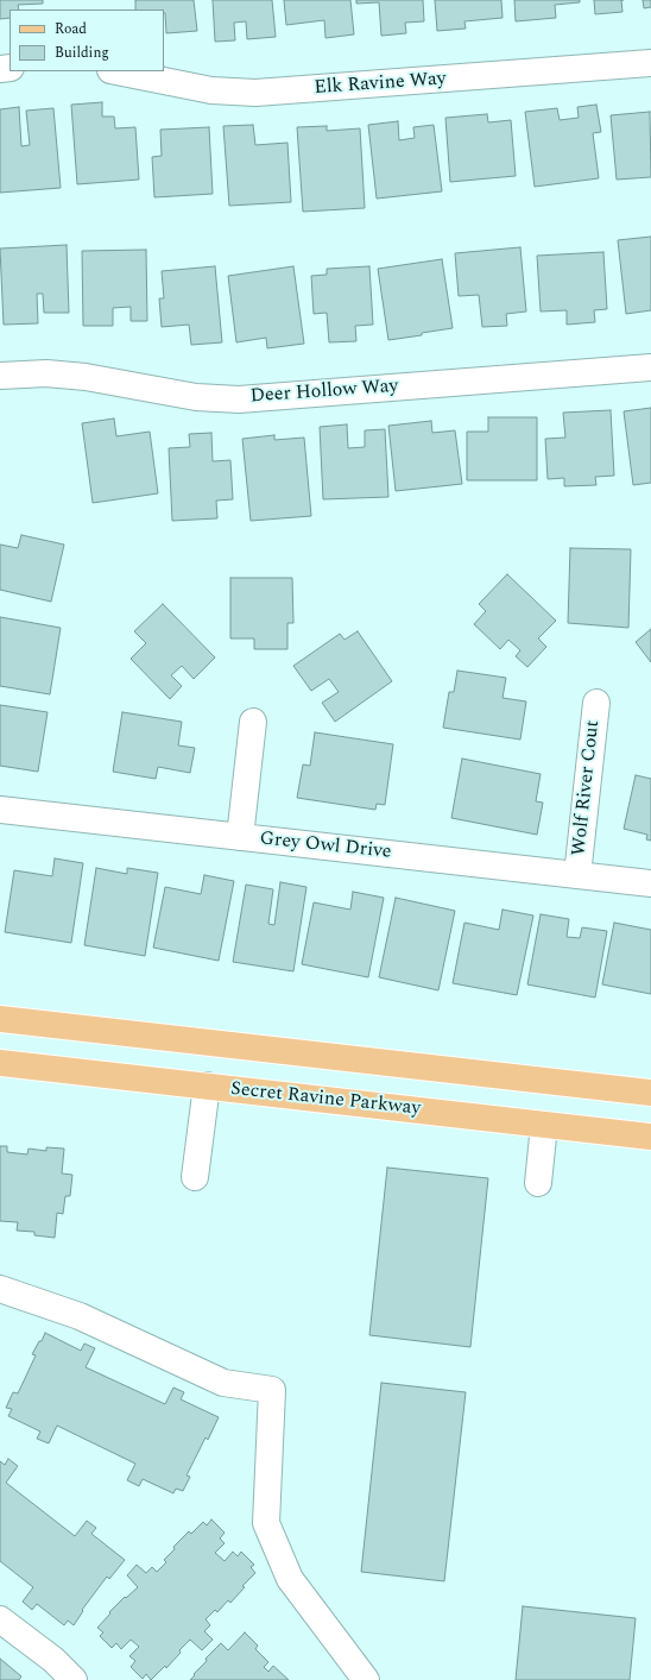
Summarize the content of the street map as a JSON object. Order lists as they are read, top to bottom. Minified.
{"streets":{"main road":["Secret Ravine Parkway"],"street":["Elk Ravine Way","Deer Hollow Way","Wolf River Cout","Grey Owl Drive"]},"crossings":[["Wolf River Cout","Grey Owl Drive"]],"legend":["Road","Building"]}
